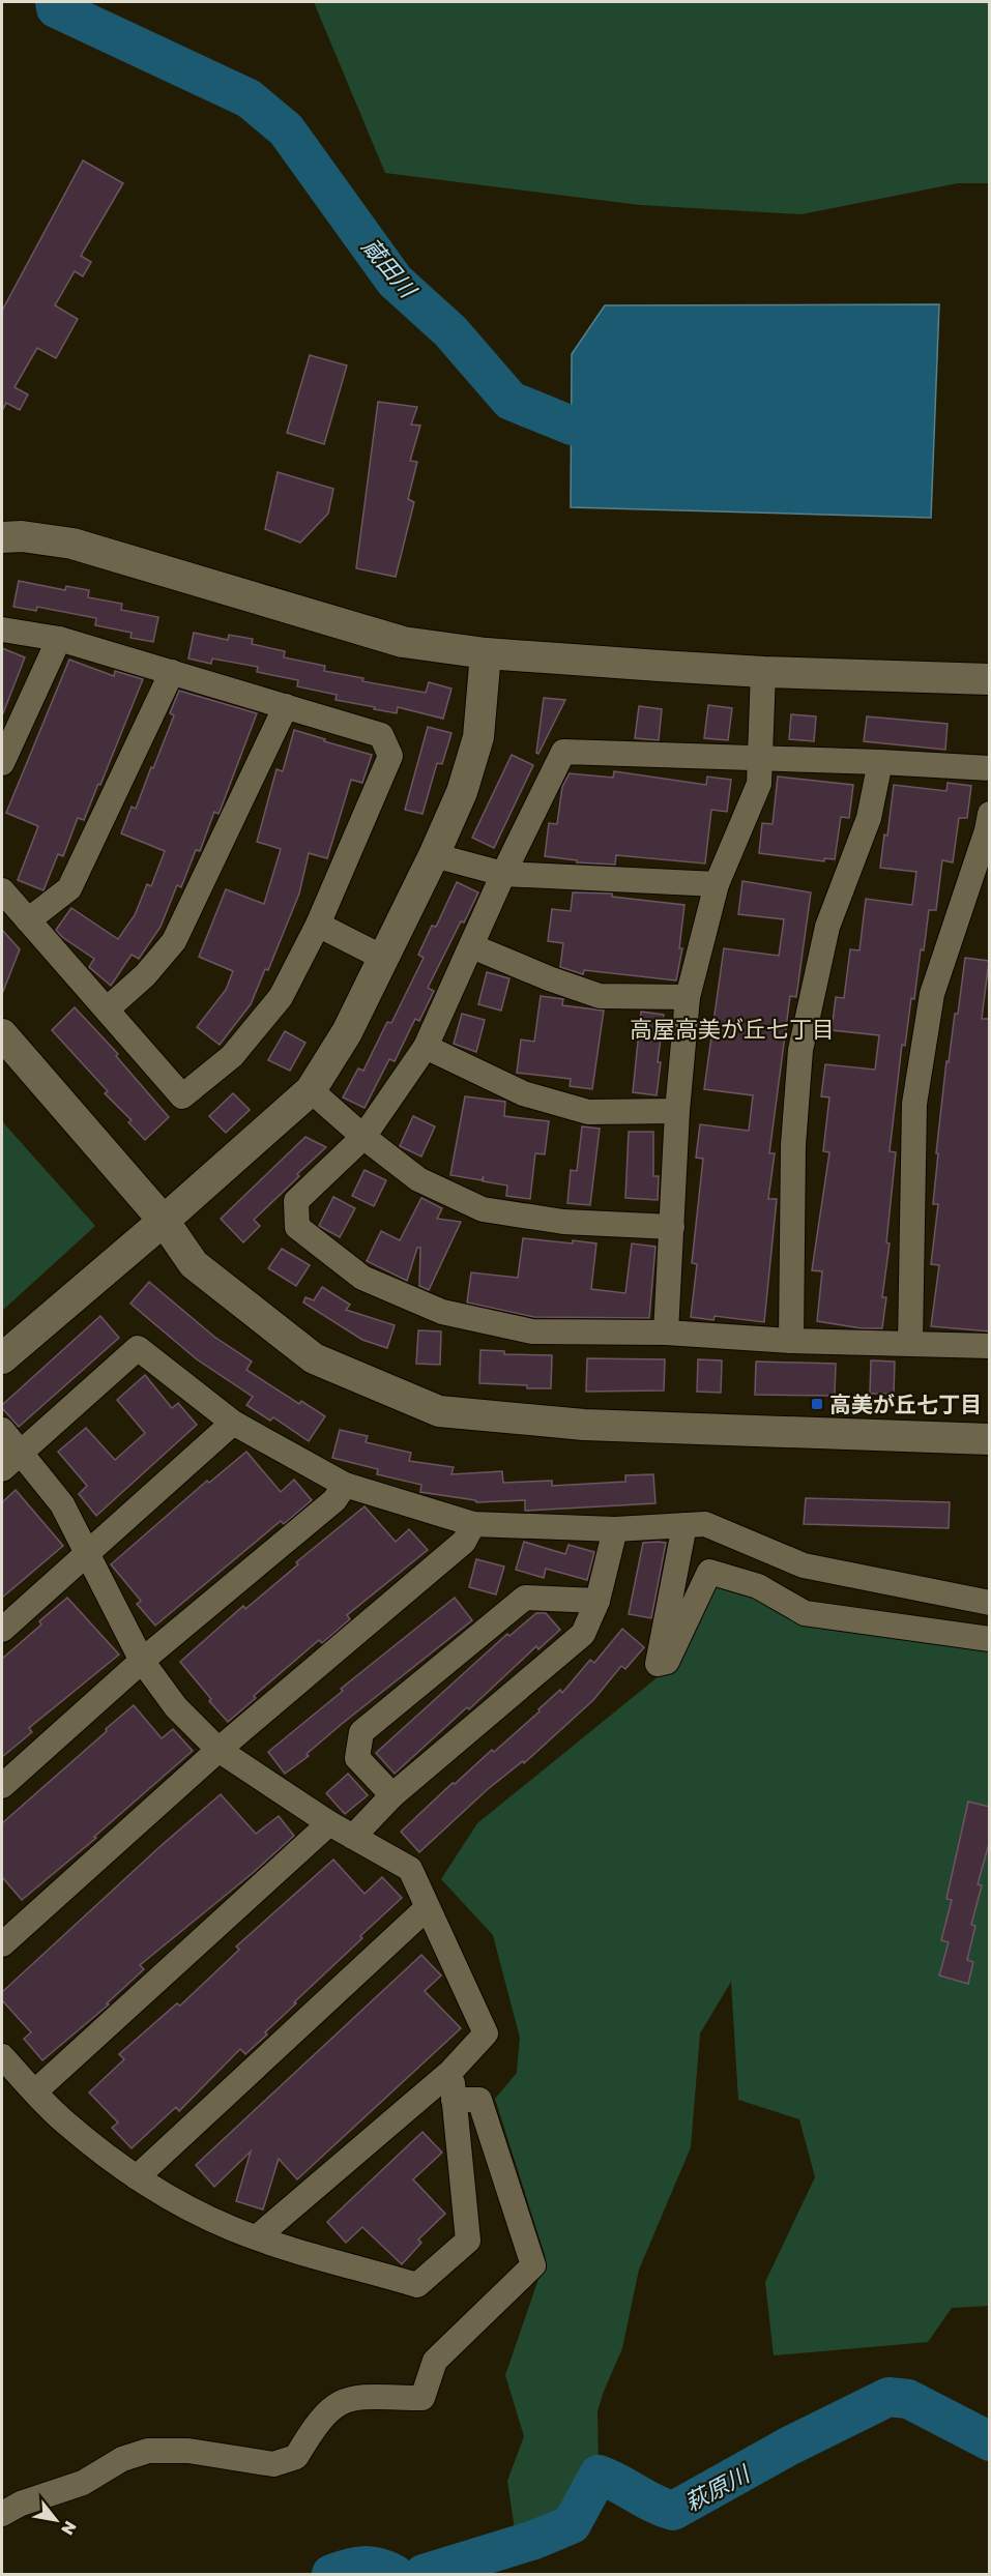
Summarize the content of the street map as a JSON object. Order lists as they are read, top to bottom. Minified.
{"districts":["高屋高美が丘七丁目"],"water":["蔵田川","萩原川"],"places":{"transit":["高美が丘七丁目"]},"north":"bottom right"}
